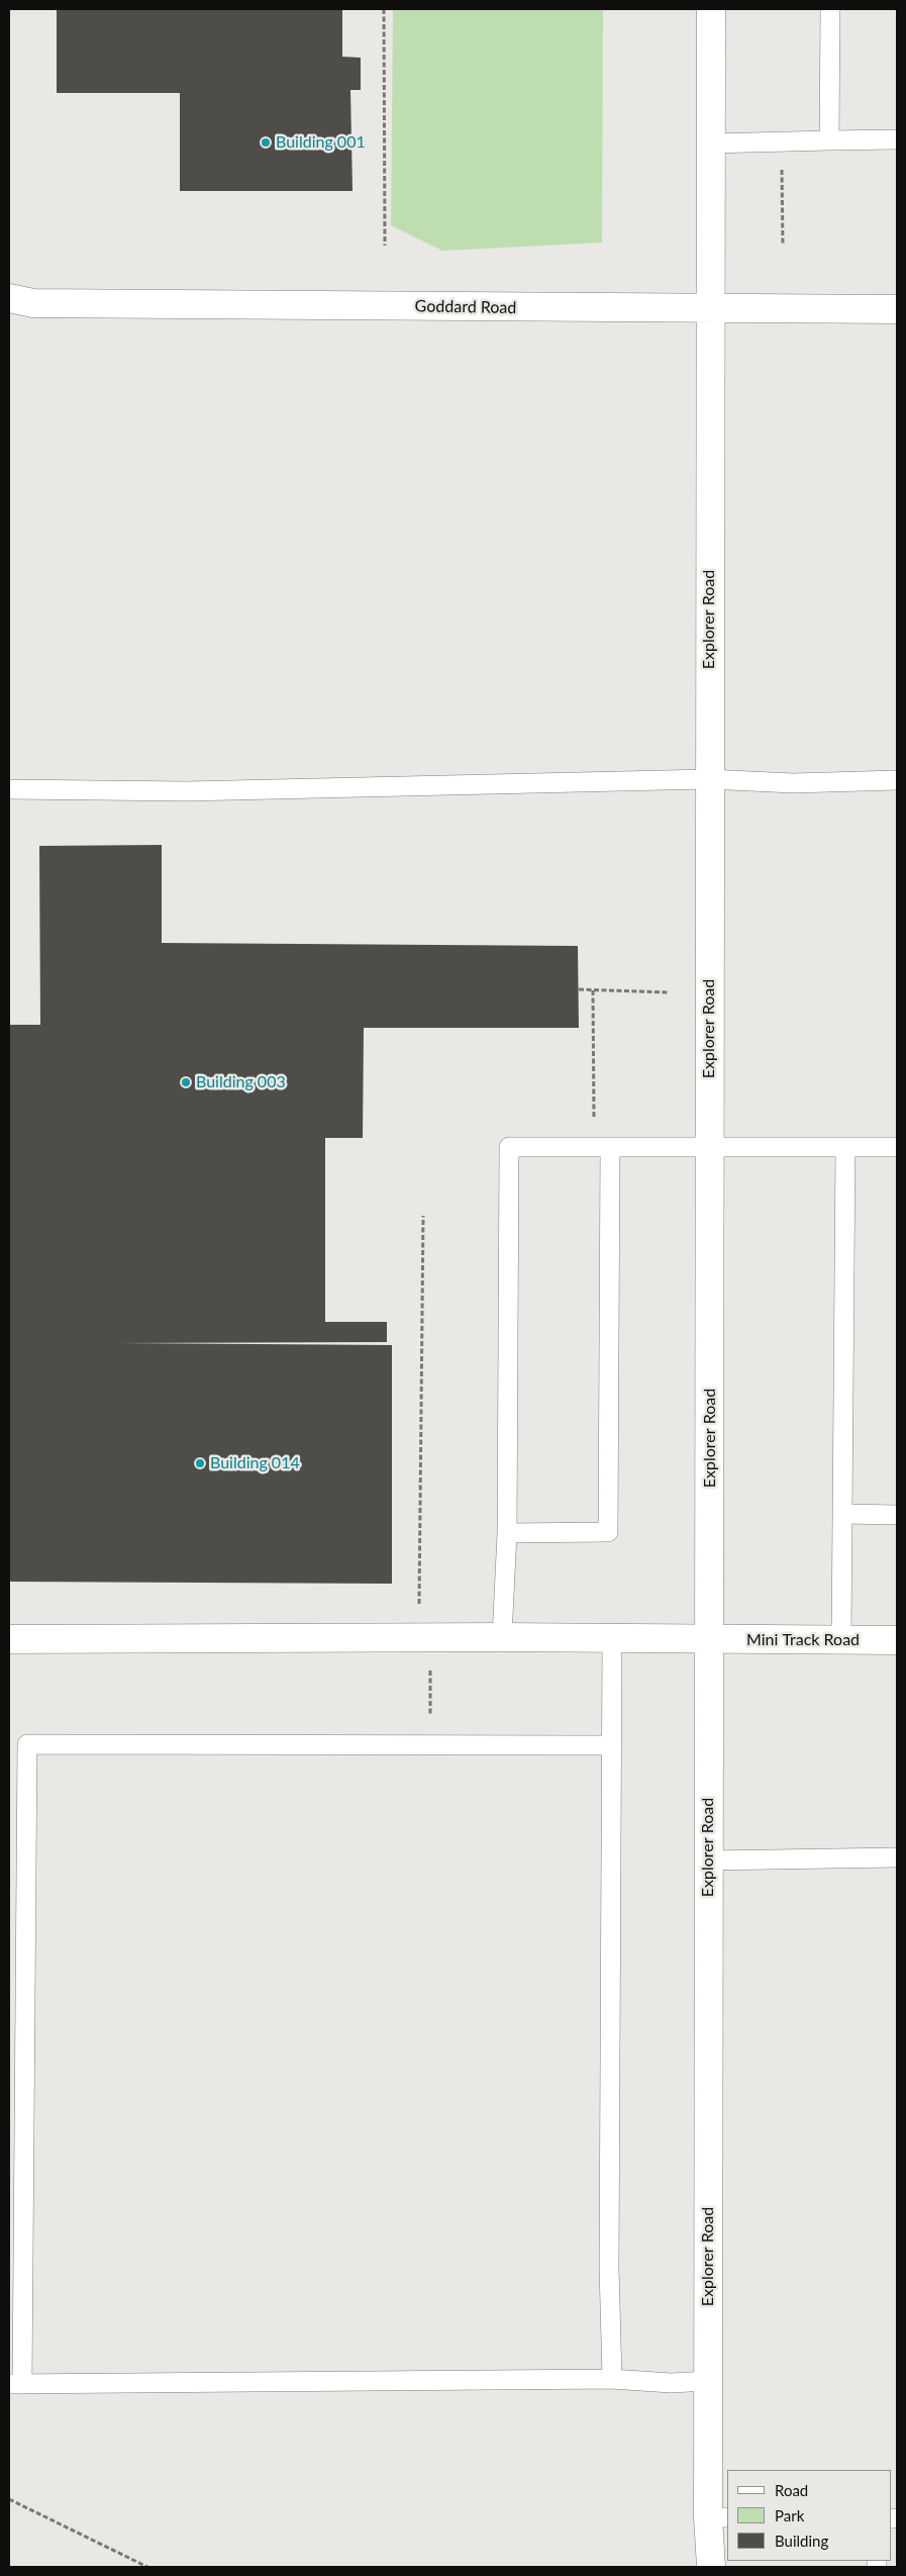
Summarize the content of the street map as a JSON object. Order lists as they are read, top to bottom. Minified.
{"streets":{"street":["Goddard Road","Explorer Road","Mini Track Road"]},"crossings":[["Goddard Road","Explorer Road"],["Explorer Road","Mini Track Road"]],"places":["Building 001","Building 003","Building 014"],"legend":["Road","Park","Building"]}
